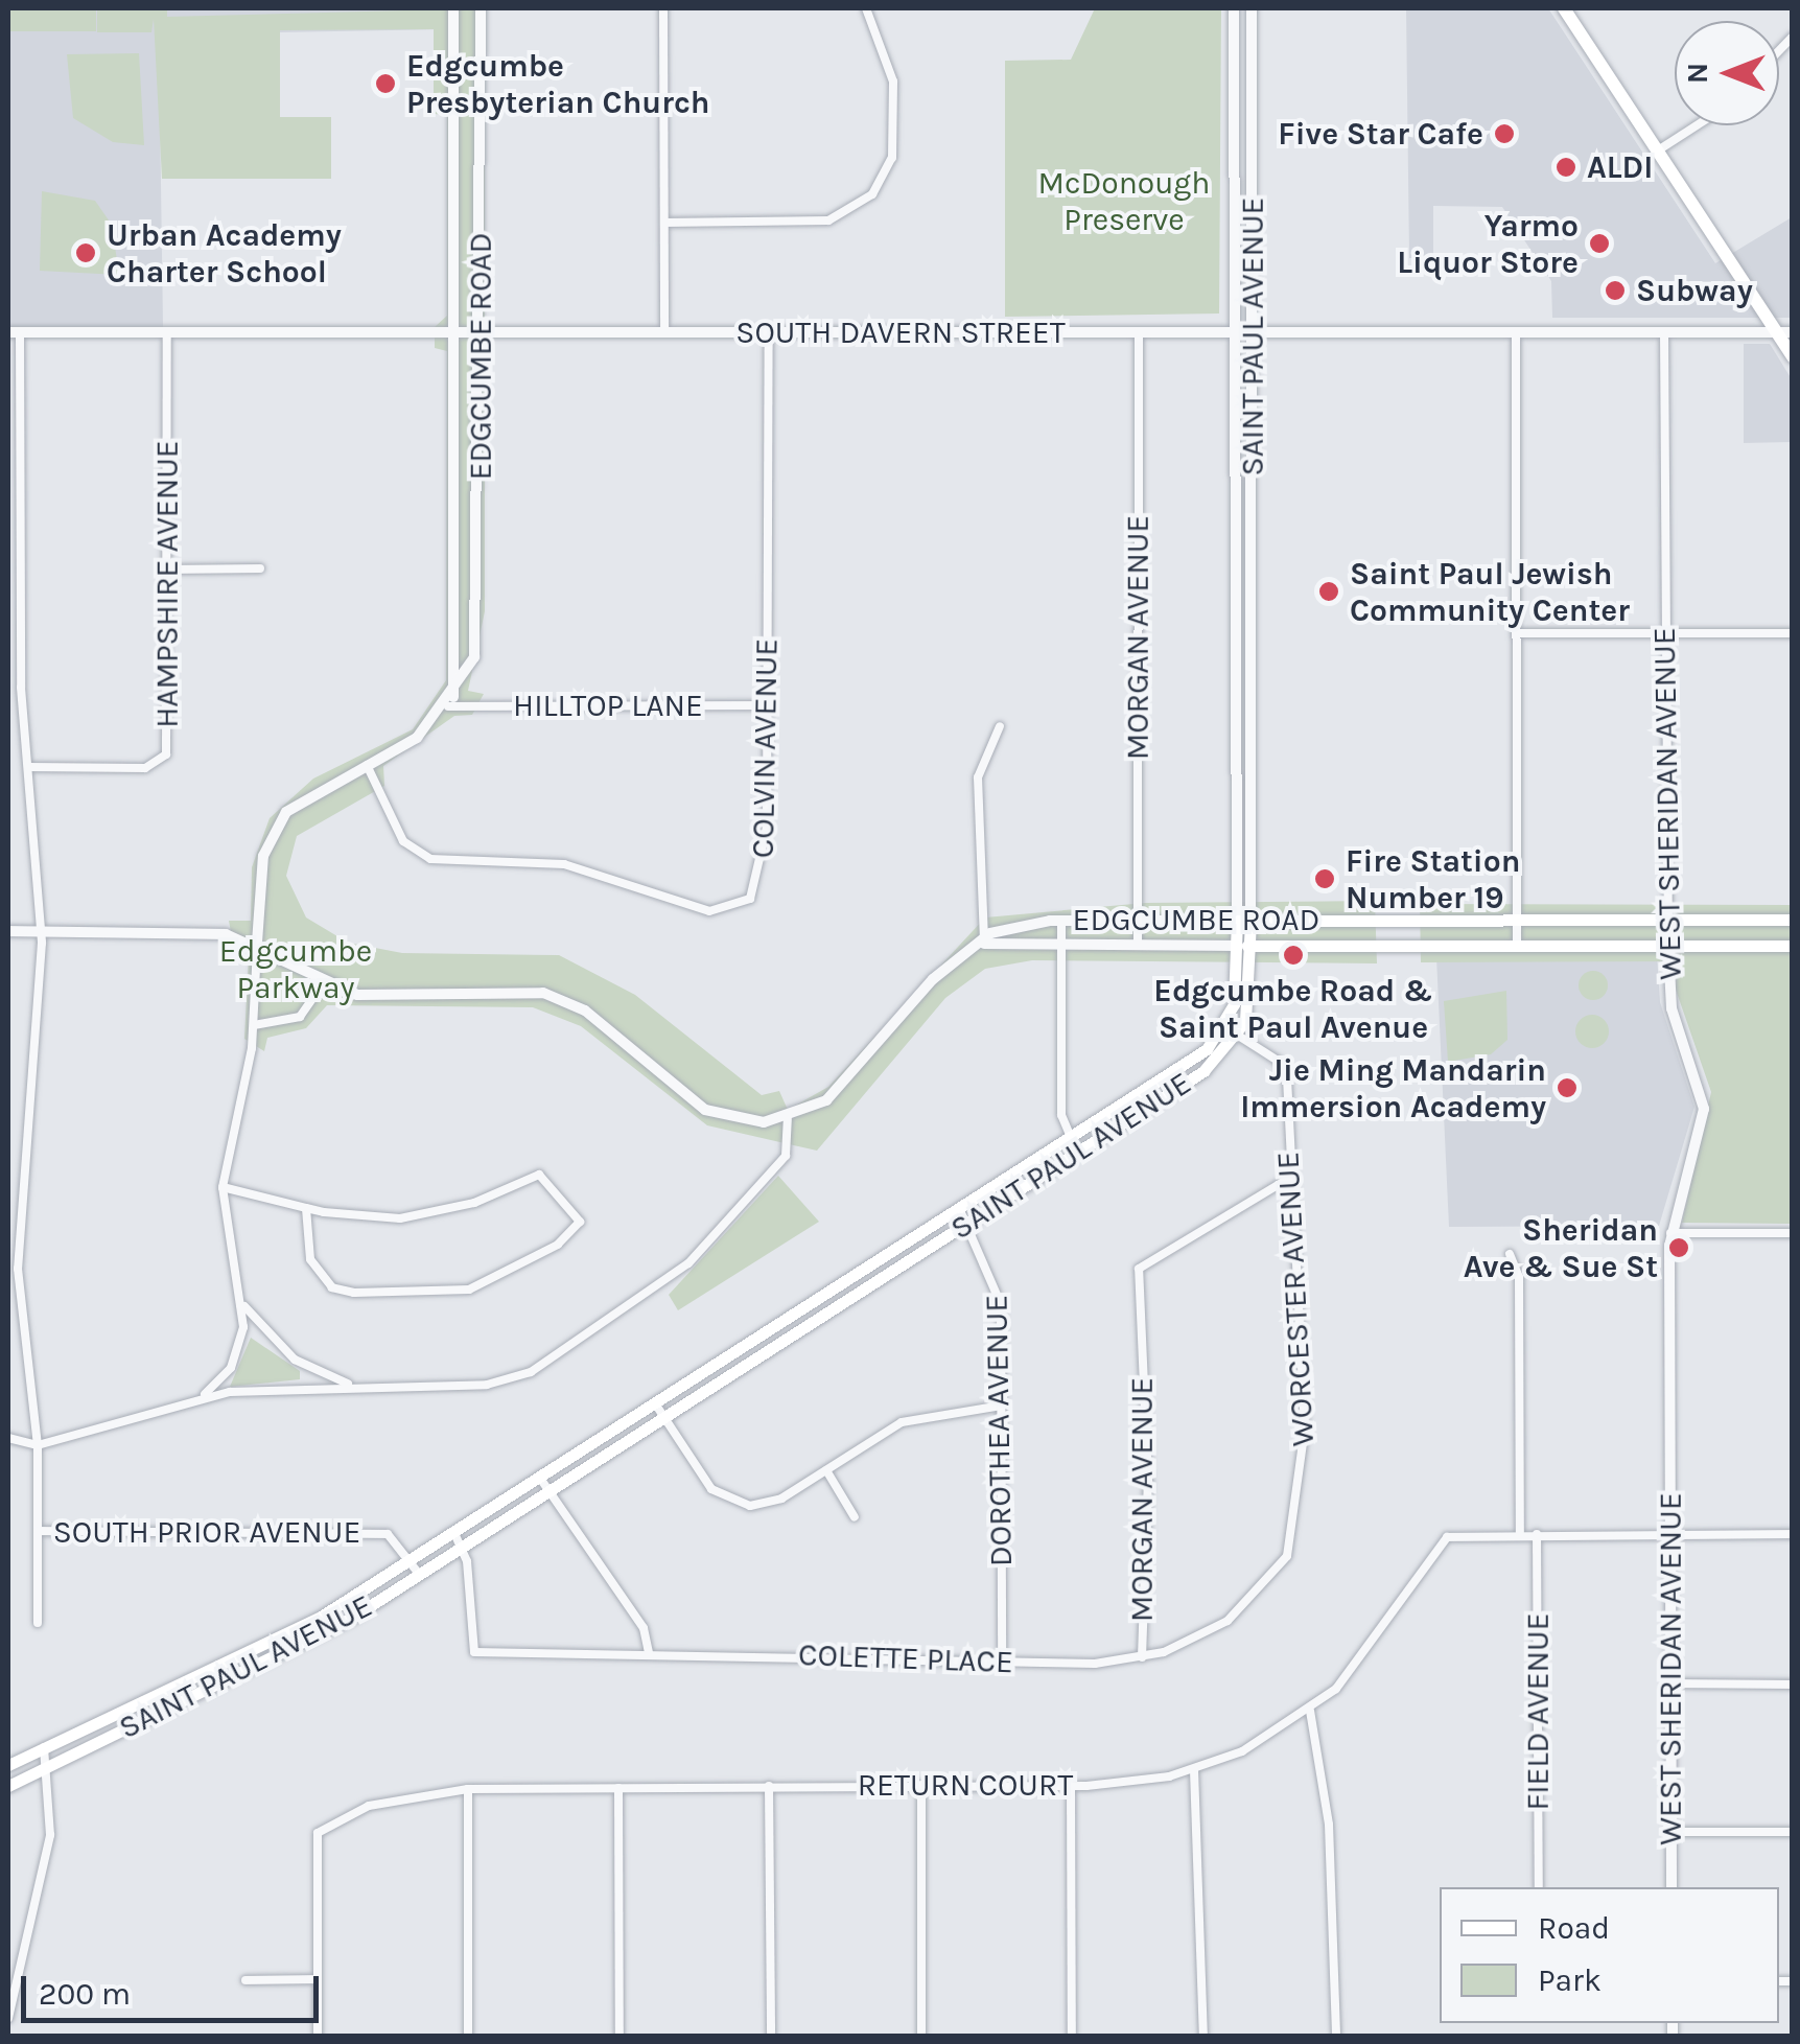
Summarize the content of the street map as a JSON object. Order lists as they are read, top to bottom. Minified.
{"streets":{"main road":["SAINT PAUL AVENUE","EDGCUMBE ROAD"],"street":["SOUTH DAVERN STREET","HAMPSHIRE AVENUE","MORGAN AVENUE","HILLTOP LANE","COLVIN AVENUE","WEST SHERIDAN AVENUE","WORCESTER AVENUE","DOROTHEA AVENUE","SOUTH PRIOR AVENUE","COLETTE PLACE","FIELD AVENUE","RETURN COURT"]},"crossings":[["SOUTH DAVERN STREET","SAINT PAUL AVENUE"],["SOUTH DAVERN STREET","EDGCUMBE ROAD"],["SOUTH DAVERN STREET","HAMPSHIRE AVENUE"],["SOUTH DAVERN STREET","MORGAN AVENUE"],["SOUTH DAVERN STREET","COLVIN AVENUE"],["SOUTH DAVERN STREET","WEST SHERIDAN AVENUE"],["SAINT PAUL AVENUE","EDGCUMBE ROAD"],["SAINT PAUL AVENUE","WORCESTER AVENUE"],["SAINT PAUL AVENUE","DOROTHEA AVENUE"],["SAINT PAUL AVENUE","SOUTH PRIOR AVENUE"],["SAINT PAUL AVENUE","COLETTE PLACE"],["EDGCUMBE ROAD","MORGAN AVENUE"],["EDGCUMBE ROAD","HILLTOP LANE"],["EDGCUMBE ROAD","COLVIN AVENUE"],["EDGCUMBE ROAD","WEST SHERIDAN AVENUE"],["MORGAN AVENUE","WORCESTER AVENUE"],["MORGAN AVENUE","COLETTE PLACE"],["HILLTOP LANE","COLVIN AVENUE"],["WORCESTER AVENUE","COLETTE PLACE"],["DOROTHEA AVENUE","COLETTE PLACE"]],"parks":["McDonough Preserve","Edgcumbe Parkway"],"places":["Edgcumbe Presbyterian Church","Five Star Cafe","ALDI","Yarmo Liquor Store","Urban Academy Charter School","Subway","Saint Paul Jewish Community Center","Fire Station Number 19","Edgcumbe Road & Saint Paul Avenue","Jie Ming Mandarin Immersion Academy","Sheridan Ave & Sue St"],"legend":["Road","Park"],"scale_bar":"200 m","north":"left"}
